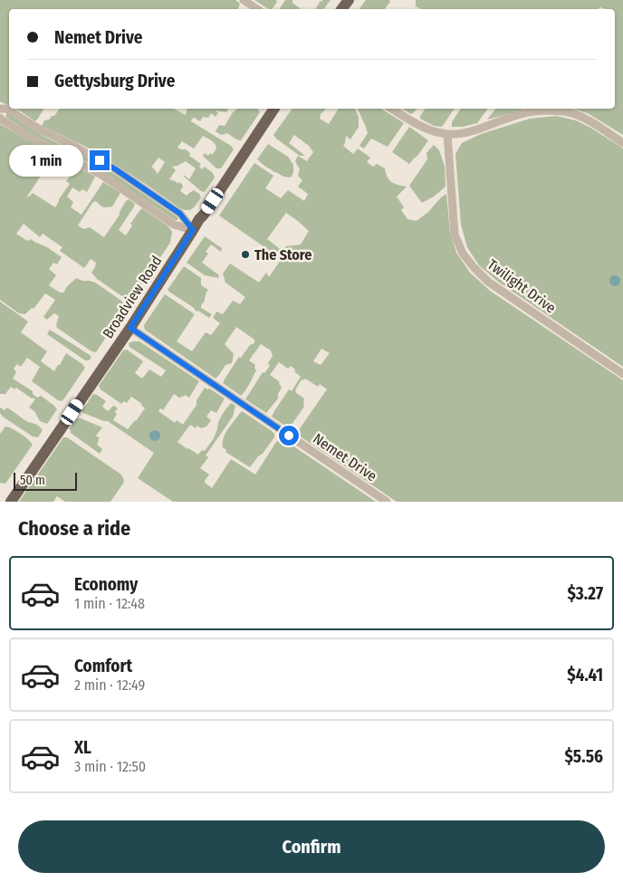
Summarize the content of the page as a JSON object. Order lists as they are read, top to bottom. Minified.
{"streets":{"main road":["Broadview Road"],"street":["Twilight Drive","Nemet Drive"]},"crossings":[["Broadview Road","Nemet Drive"]],"places":["The Store"],"scale_bar":"50 m","page":{"banner":["Nemet Drive","Gettysburg Drive"],"bubble":"1 min","scale":"50 m","heading":"Choose a ride","list":[{"name":"Economy","note":"1 min · 12:48","value":"$3.27"},{"name":"Comfort","note":"2 min · 12:49","value":"$4.41"},{"name":"XL","note":"3 min · 12:50","value":"$5.56"}],"buttons":"Confirm"}}
